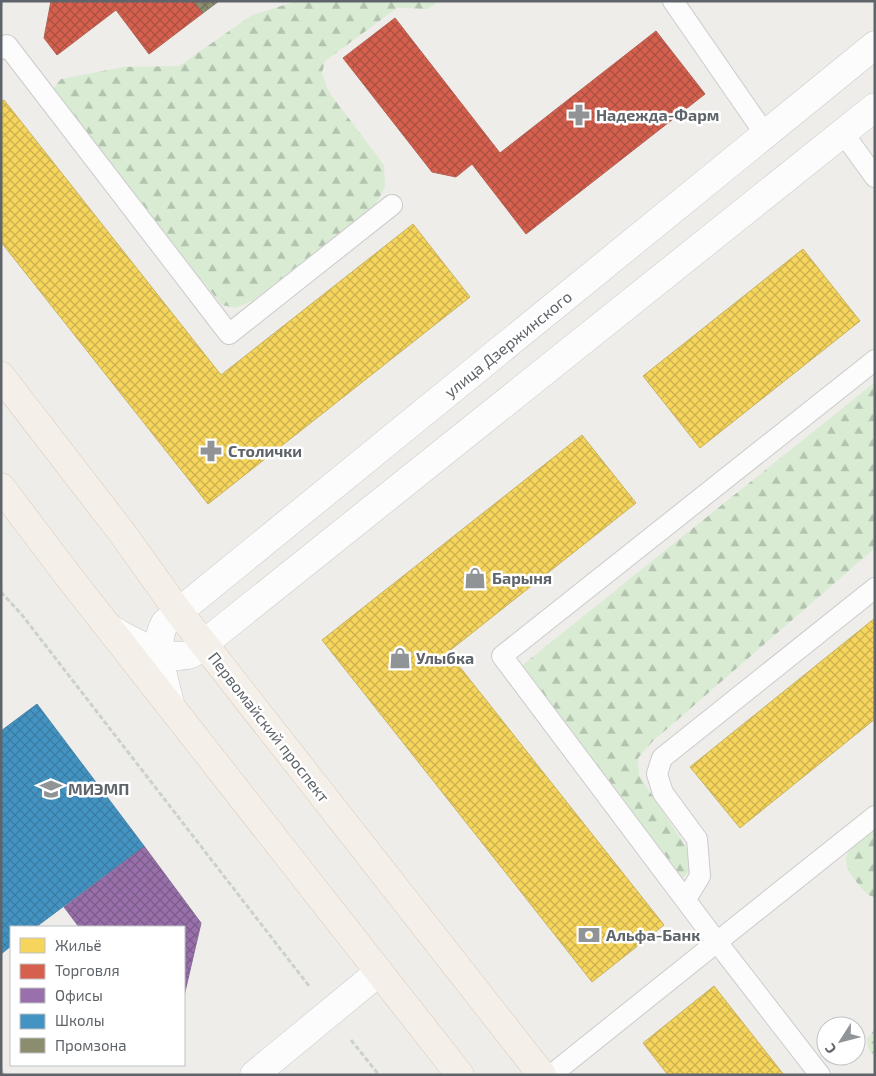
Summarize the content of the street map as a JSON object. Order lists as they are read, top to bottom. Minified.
{"streets":{"main road":["улица Дзержинского","Первомайский проспект"]},"crossings":[["улица Дзержинского","Первомайский проспект"]],"places":{"pharmacy":["Надежда-Фарм","Столички"],"shop":["Барыня","Улыбка"],"school or university":["МИЭМП"],"bank":["Альфа-Банк"]},"legend":["Жильё","Торговля","Офисы","Школы","Промзона"],"north":"bottom left"}
